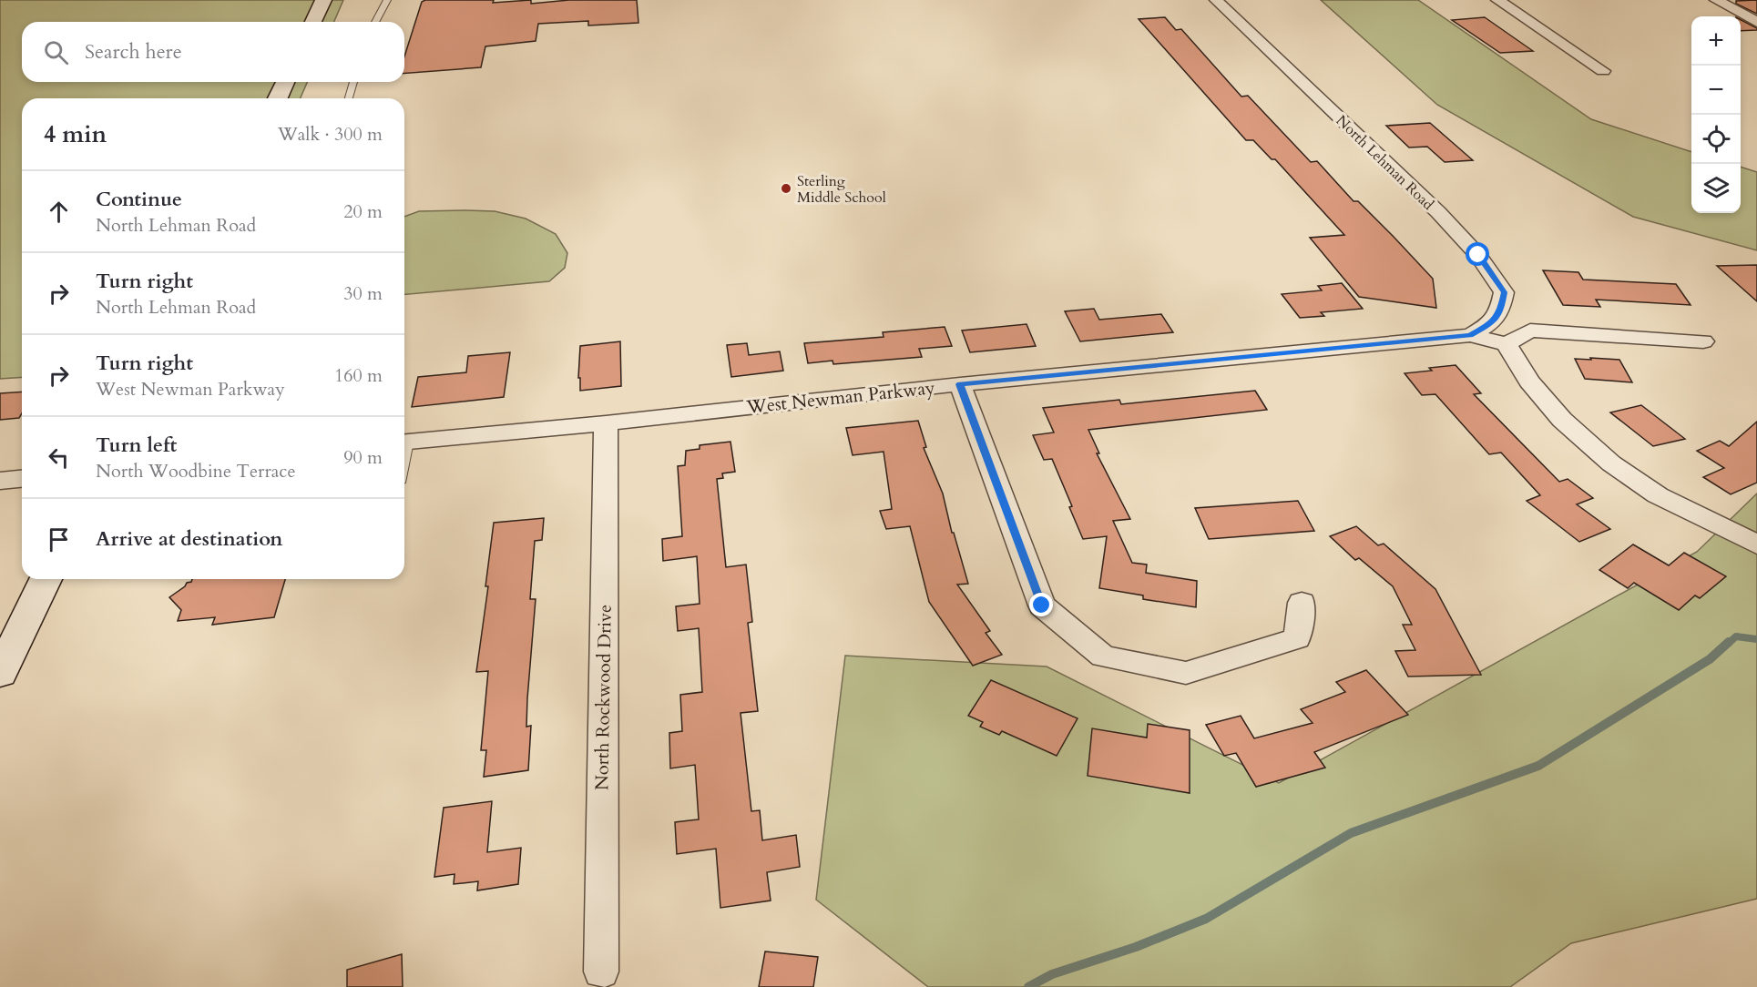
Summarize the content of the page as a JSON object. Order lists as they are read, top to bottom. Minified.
{"streets":{"street":["North Lehman Road","West Newman Parkway","North Rockwood Drive"]},"crossings":[["North Lehman Road","West Newman Parkway"],["West Newman Parkway","North Rockwood Drive"]],"places":["Sterling Middle School"],"page":{"map_buttons":["+","−"],"search":"Search here","heading":["4 min","Walk · 300 m"],"list":[["Continue","North Lehman Road","20 m"],["Turn right","North Lehman Road","30 m"],["Turn right","West Newman Parkway","160 m"],["Turn left","North Woodbine Terrace","90 m"],"Arrive at destination"]}}
